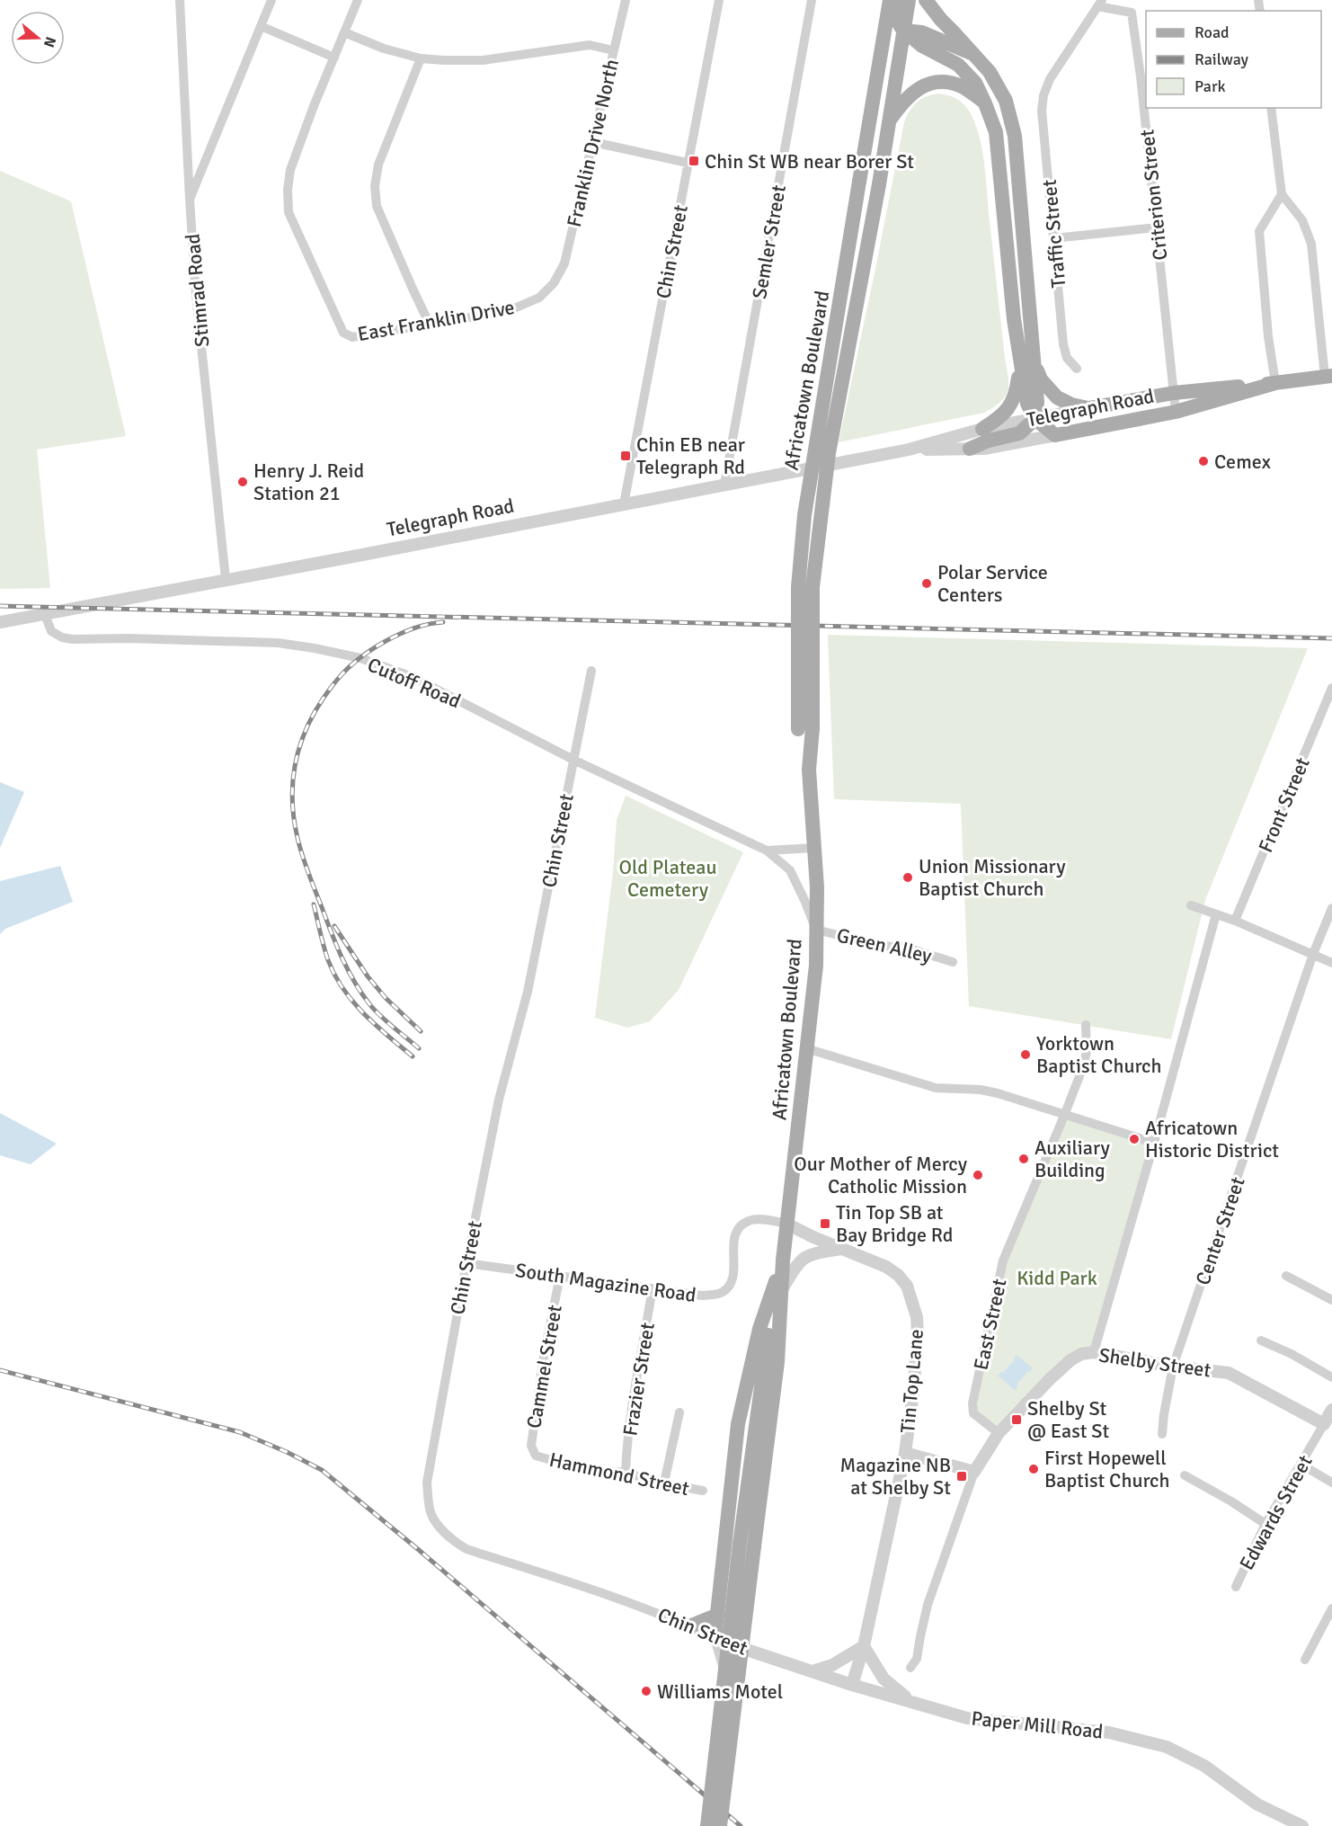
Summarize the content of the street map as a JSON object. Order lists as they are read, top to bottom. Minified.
{"streets":{"main road":["Africatown Boulevard","Telegraph Road"],"street":["Franklin Drive North","Criterion Street","Traffic Street","Semler Street","Chin Street","Stimrad Road","East Franklin Drive","Cutoff Road","Front Street","Green Alley","Center Street","South Magazine Road","East Street","Shelby Street","Cammel Street","Frazier Street","Tin Top Lane","Hammond Street","Edwards Street","Paper Mill Road"]},"crossings":[["Franklin Drive North","East Franklin Drive"],["Criterion Street","Traffic Street"],["Criterion Street","Telegraph Road"],["Semler Street","Telegraph Road"],["Chin Street","Telegraph Road"],["Chin Street","Cutoff Road"],["Chin Street","South Magazine Road"],["Chin Street","Paper Mill Road"],["Stimrad Road","Telegraph Road"],["Africatown Boulevard","Cutoff Road"],["Africatown Boulevard","Green Alley"],["Africatown Boulevard","South Magazine Road"],["Africatown Boulevard","Tin Top Lane"],["Telegraph Road","Cutoff Road"],["Cutoff Road","Green Alley"],["Center Street","Shelby Street"],["South Magazine Road","Cammel Street"],["South Magazine Road","Frazier Street"],["South Magazine Road","Tin Top Lane"],["East Street","Shelby Street"],["Shelby Street","Edwards Street"],["Cammel Street","Hammond Street"],["Frazier Street","Hammond Street"],["Tin Top Lane","Paper Mill Road"]],"parks":["Old Plateau Cemetery","Kidd Park"],"places":{"transit":["Chin St WB near Borer St","Chin EB near Telegraph Rd","Tin Top SB at Bay Bridge Rd","Shelby St @ East St","Magazine NB at Shelby St"],"other":["Cemex","Henry J. Reid Station 21","Polar Service Centers","Union Missionary Baptist Church","Yorktown Baptist Church","Africatown Historic District","Auxiliary Building","Our Mother of Mercy Catholic Mission","First Hopewell Baptist Church","Williams Motel"]},"legend":["Road","Railway","Park"],"north":"right"}
